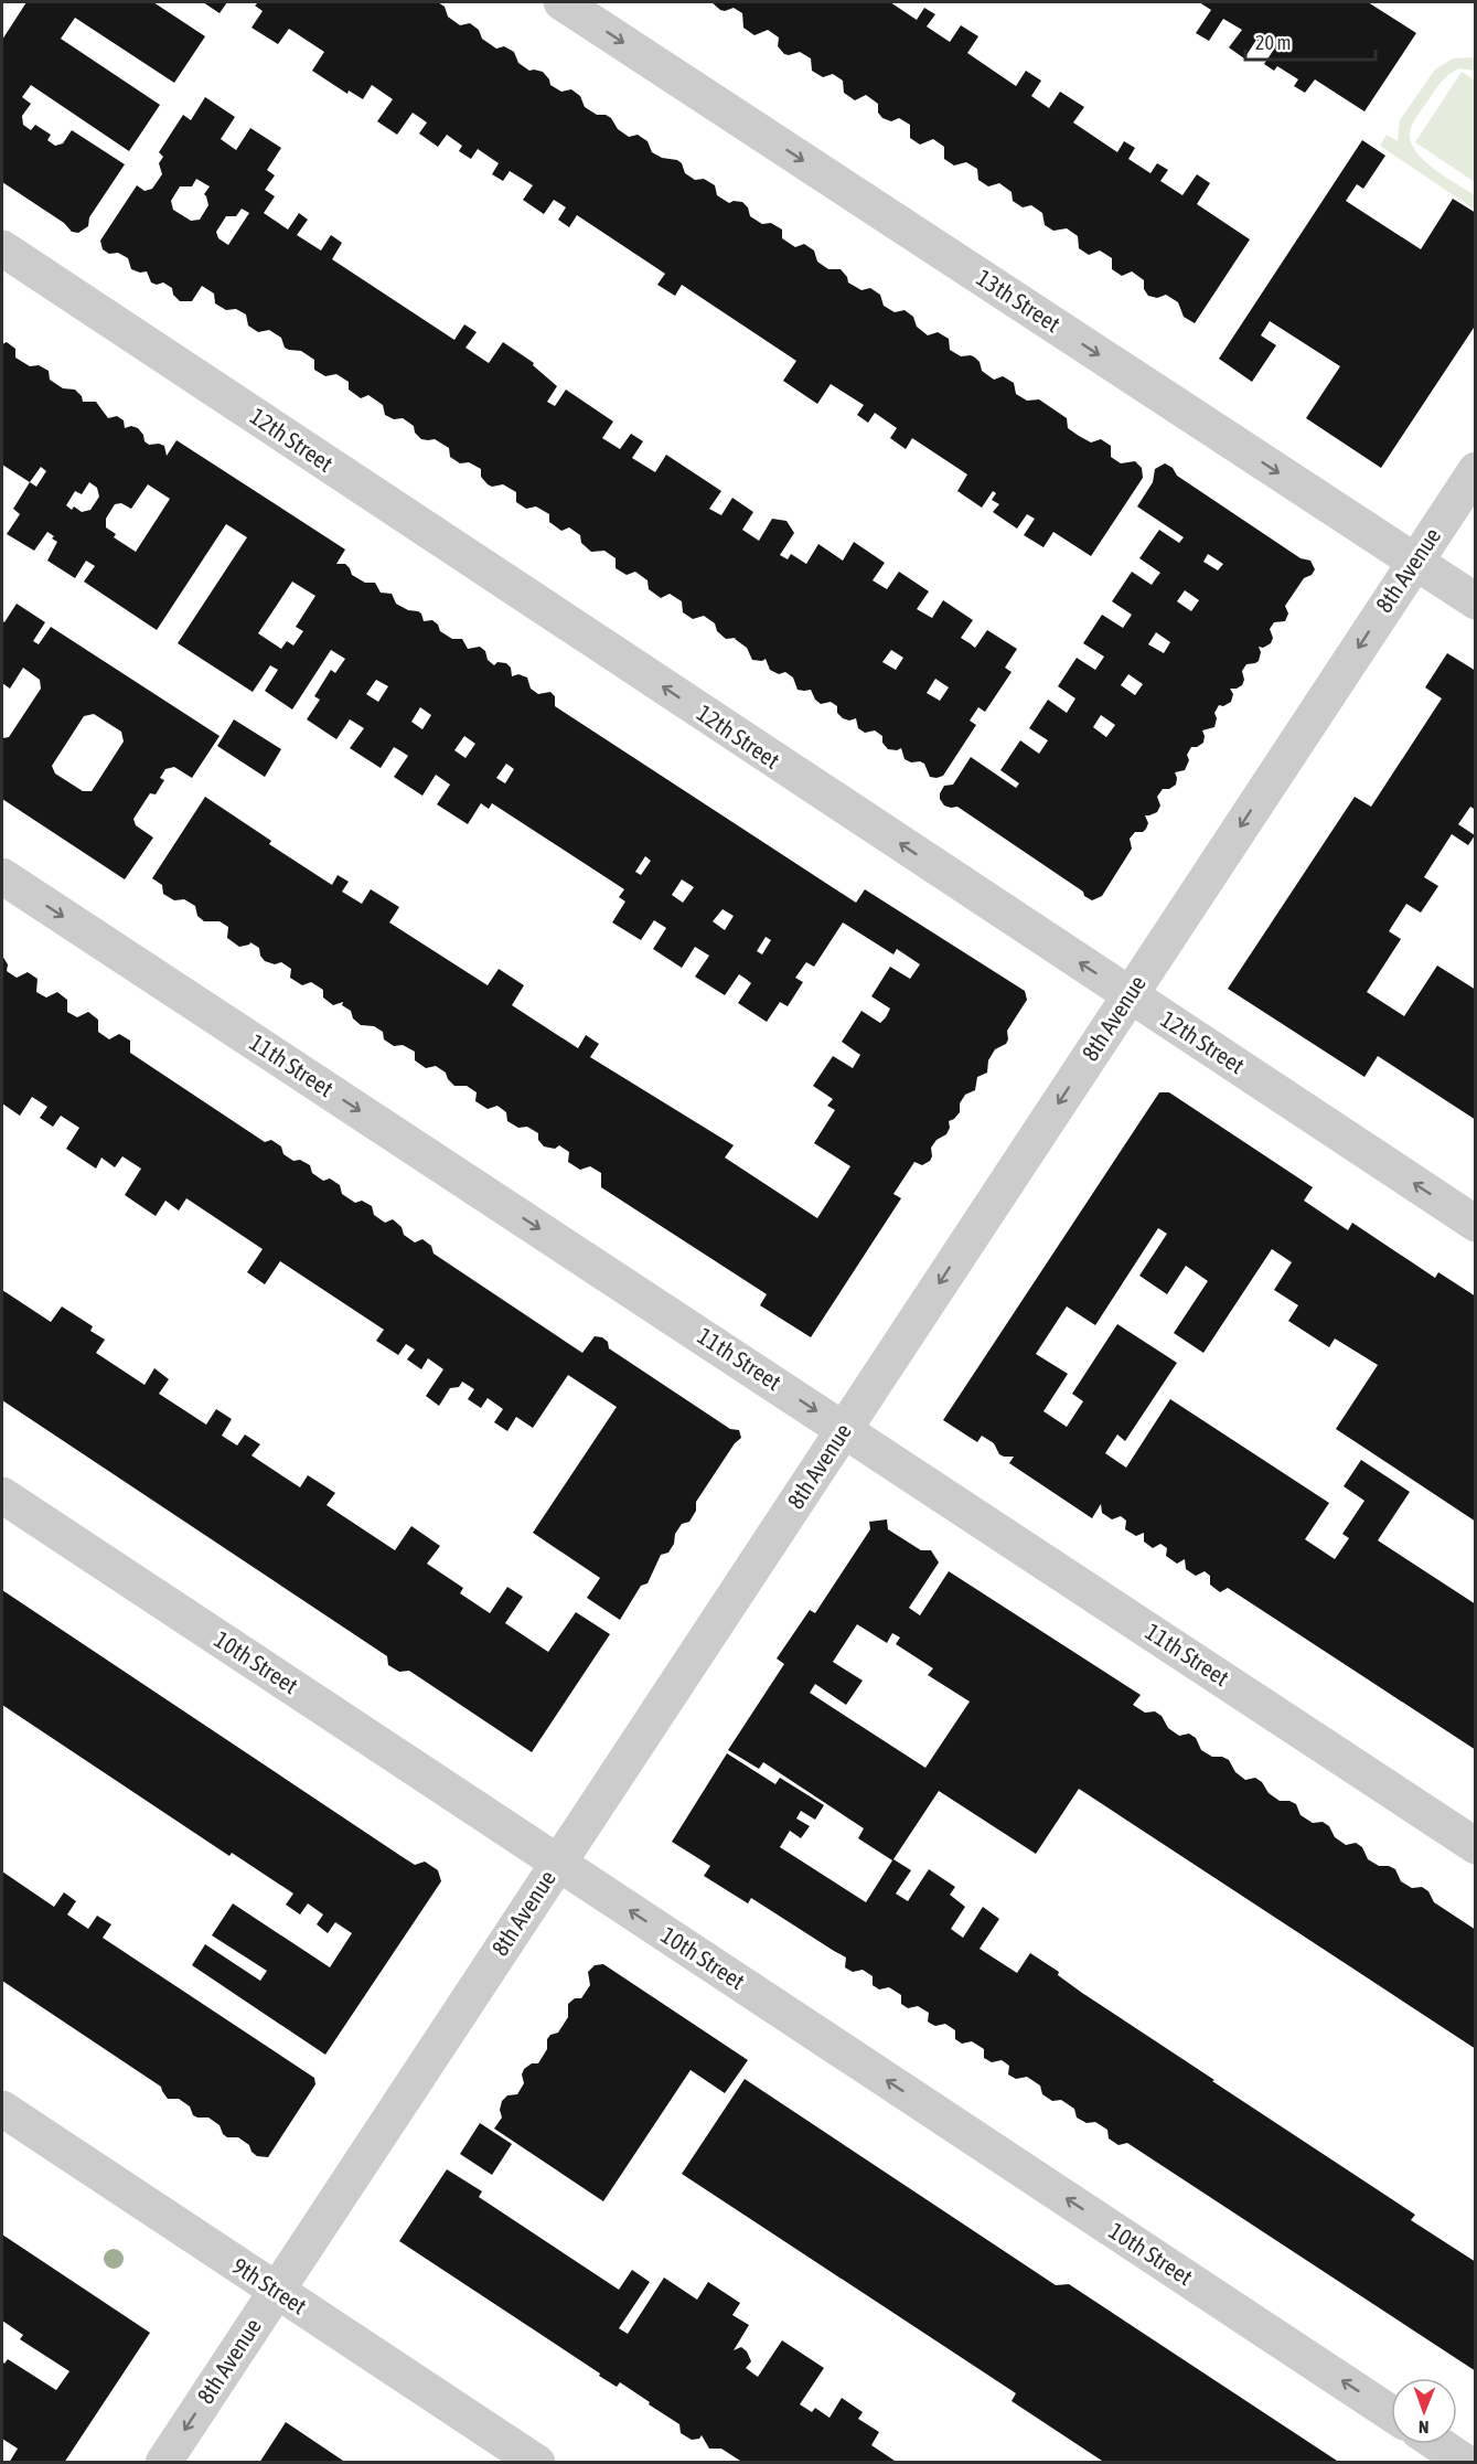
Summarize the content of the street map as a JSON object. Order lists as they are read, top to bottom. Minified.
{"streets":{"street":["13th Street","12th Street","8th Avenue","11th Street","10th Street","9th Street"]},"crossings":[["13th Street","8th Avenue"],["12th Street","8th Avenue"],["8th Avenue","11th Street"],["8th Avenue","10th Street"],["8th Avenue","9th Street"]],"one_way":["13th Street","12th Street","8th Avenue","11th Street","10th Street"],"scale_bar":"20 m","north":"bottom"}
